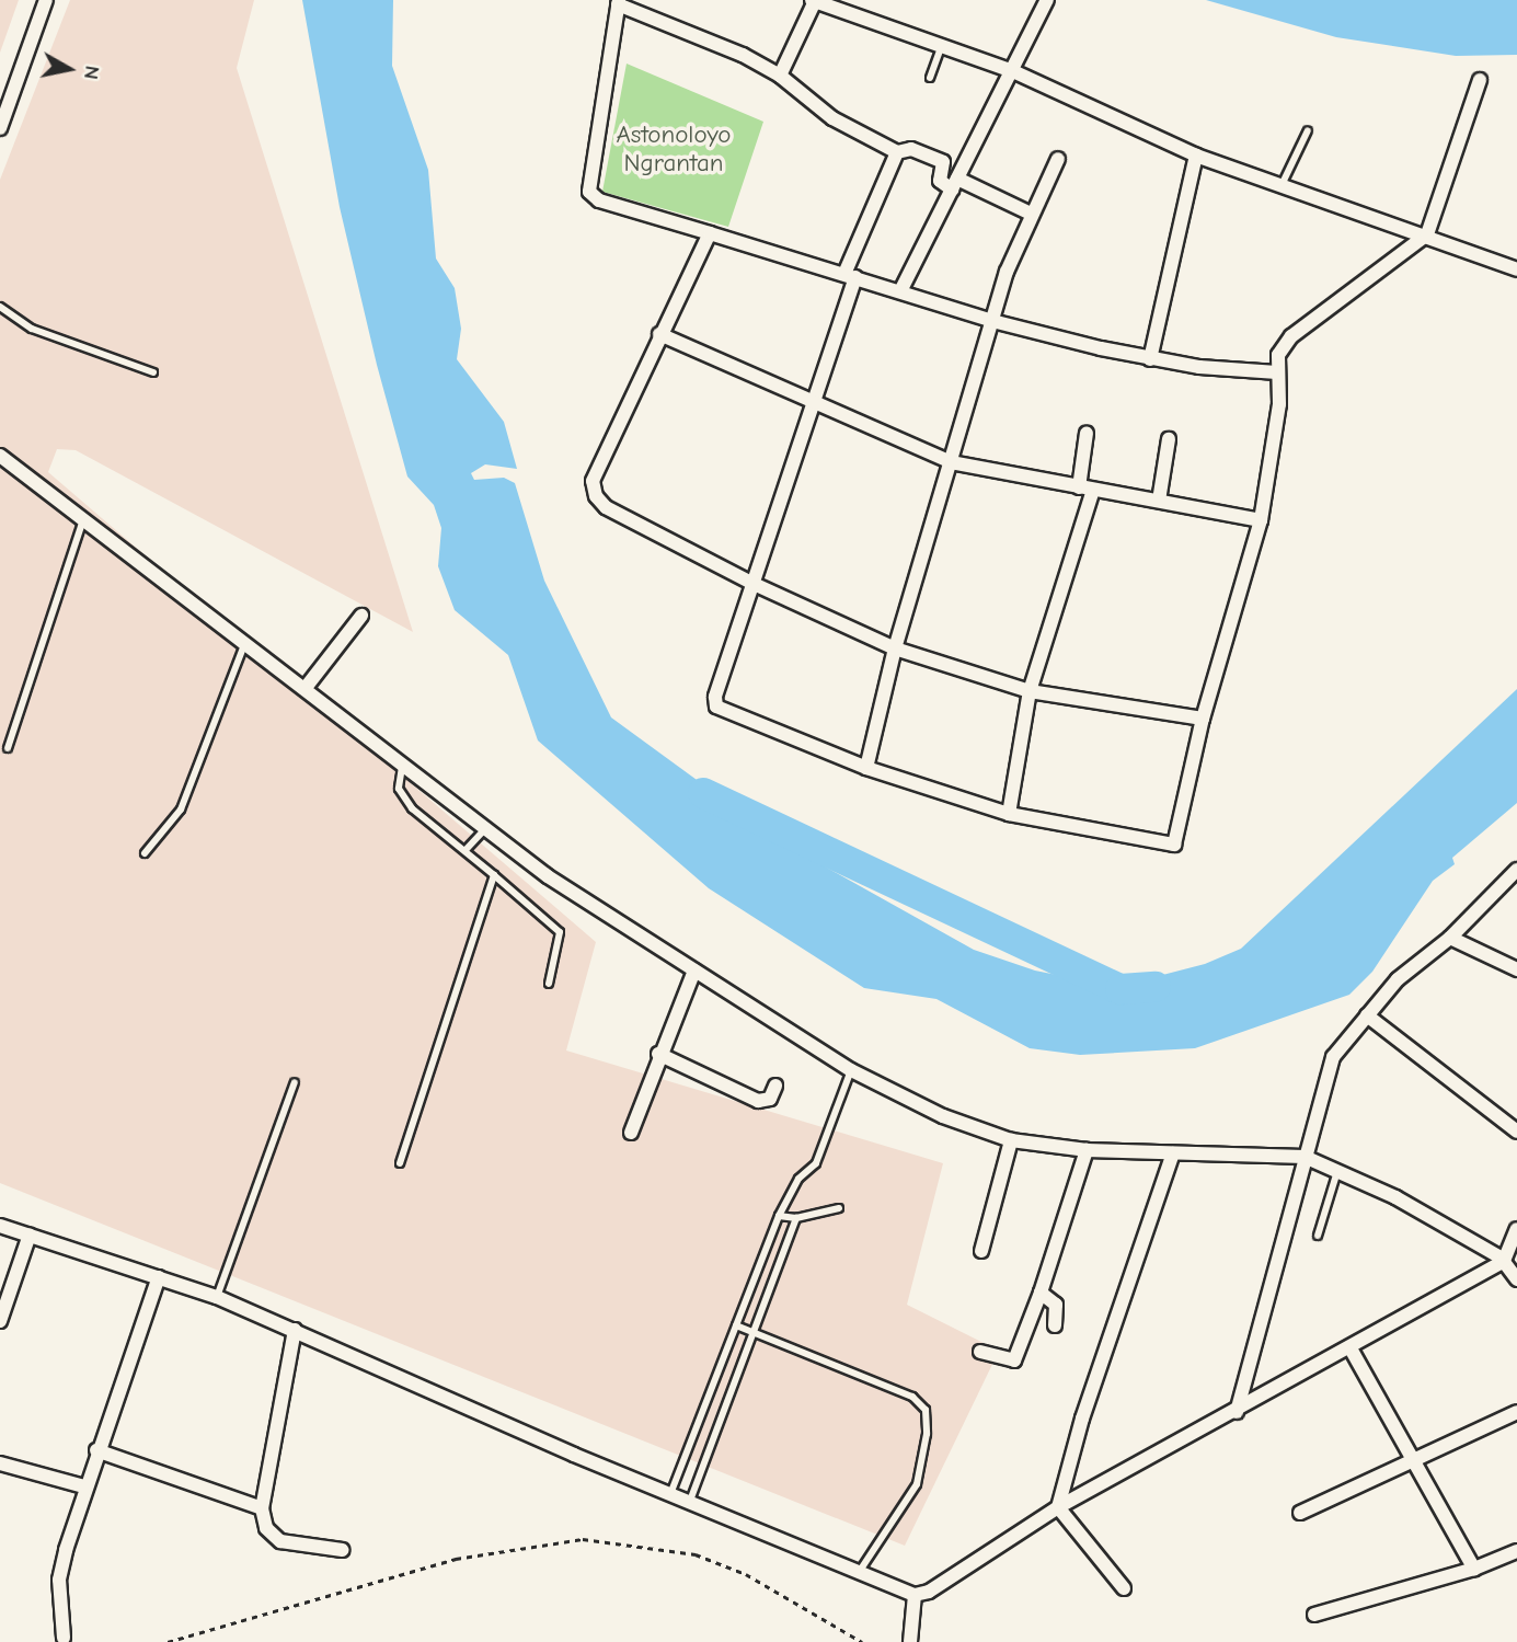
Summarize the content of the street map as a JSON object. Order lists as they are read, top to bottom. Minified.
{"parks":["Astonoloyo Ngrantan"],"north":"right"}
